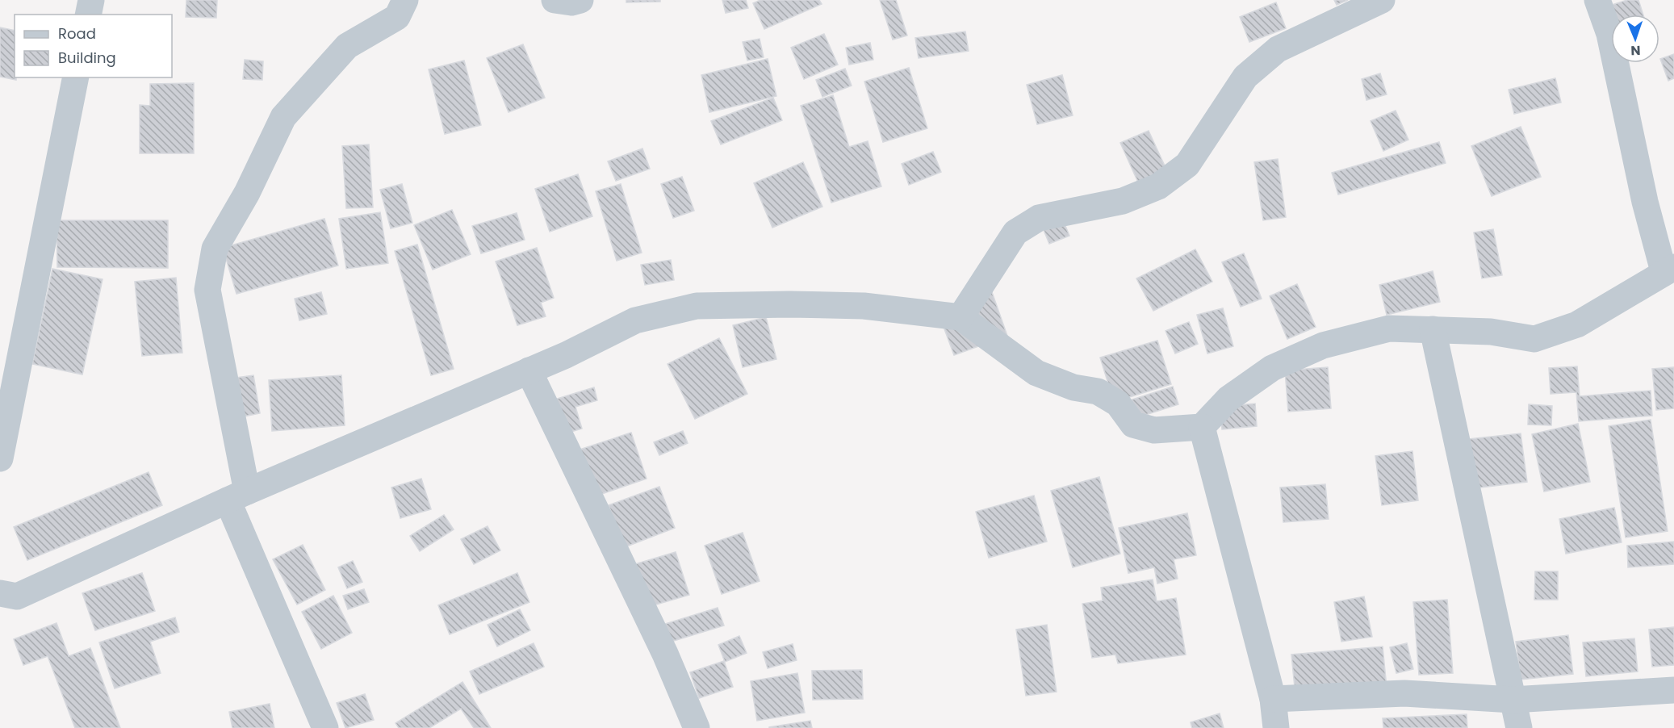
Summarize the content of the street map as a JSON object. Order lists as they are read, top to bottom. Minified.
{"legend":["Road","Building"],"north":"bottom"}
